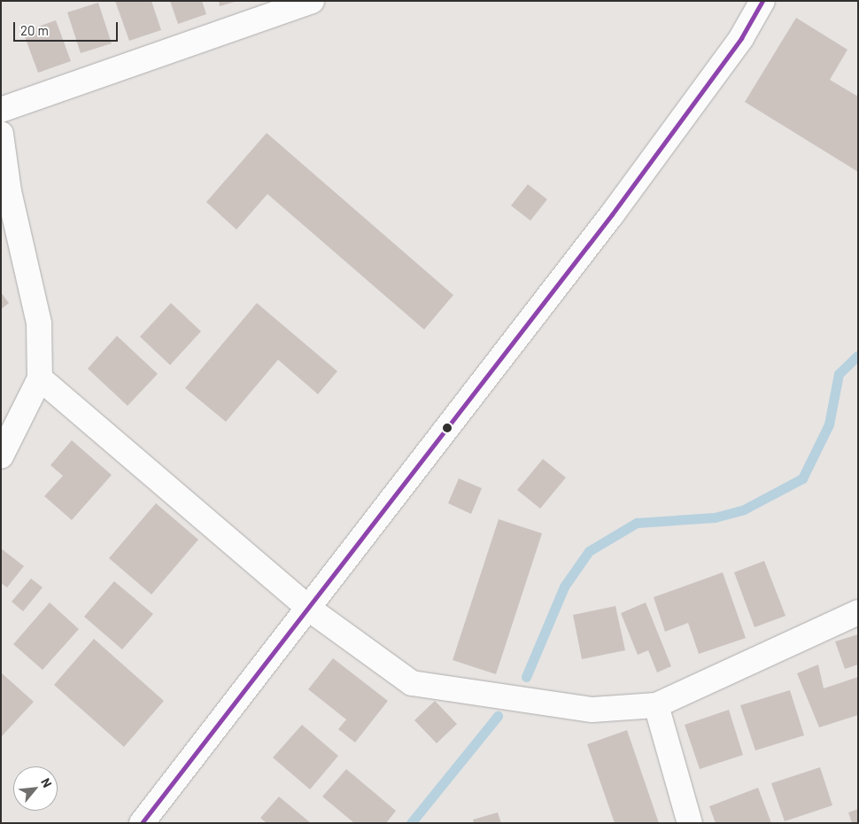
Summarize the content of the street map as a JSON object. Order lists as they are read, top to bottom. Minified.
{"scale_bar":"20 m","north":"top right"}
